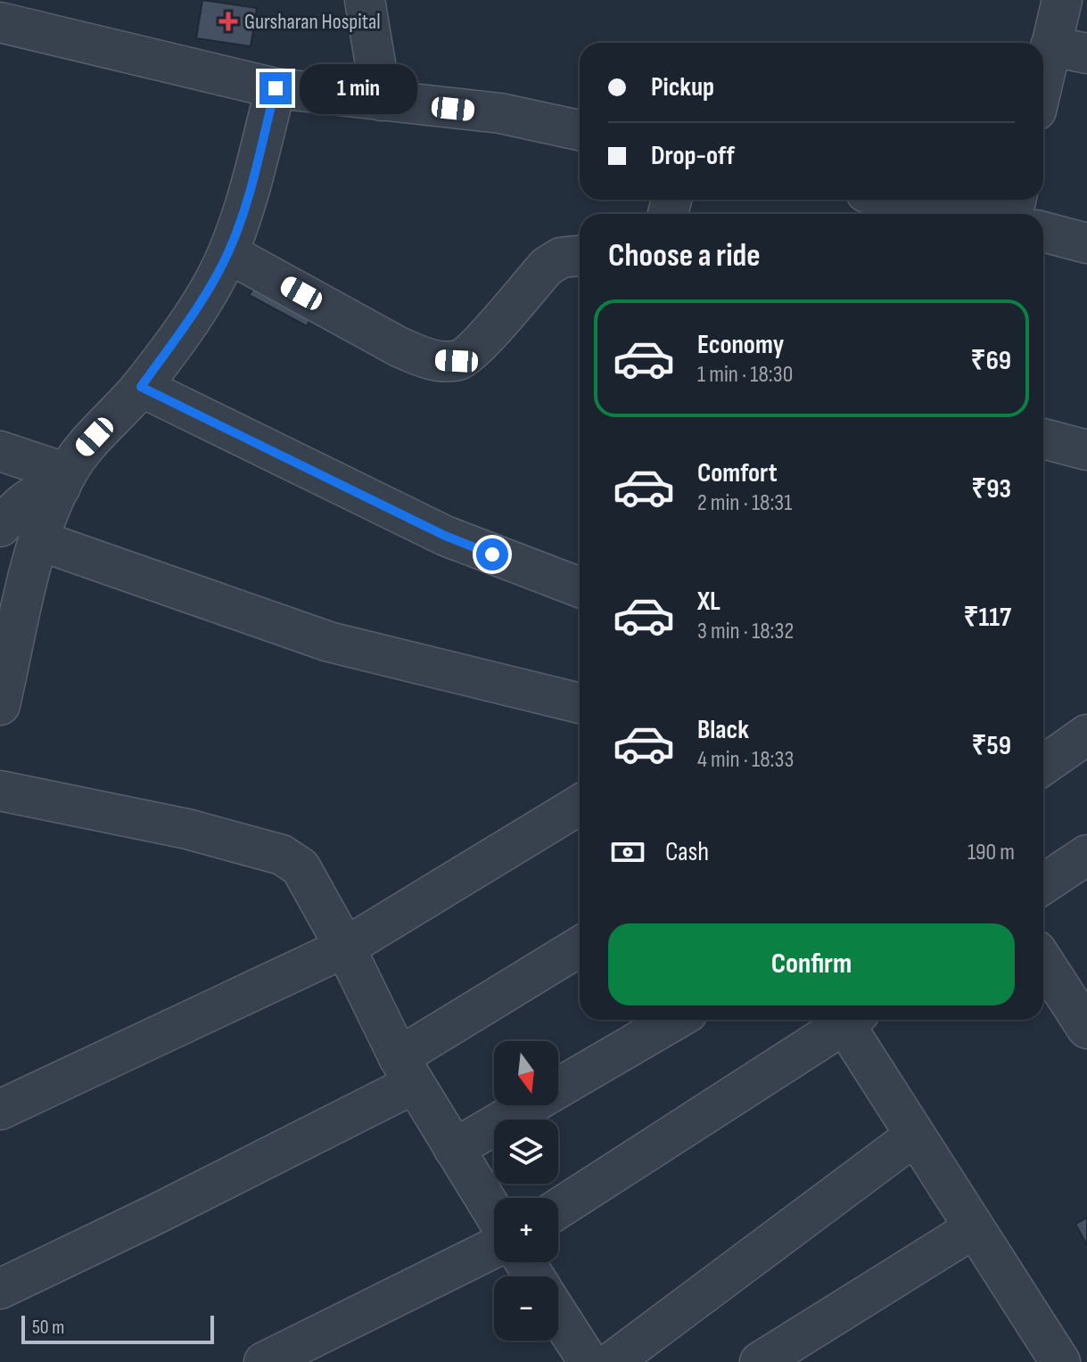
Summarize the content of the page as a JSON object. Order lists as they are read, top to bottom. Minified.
{"places":{"health":["Gursharan Hospital"]},"scale_bar":"50 m","north":"bottom","page":{"banner":["Pickup","Drop-off"],"bubble":"1 min","heading":"Choose a ride","list":[{"name":"Economy","note":"1 min · 18:30","value":"₹69"},{"name":"Comfort","note":"2 min · 18:31","value":"₹93"},{"name":"XL","note":"3 min · 18:32","value":"₹117"},{"name":"Black","note":"4 min · 18:33","value":"₹59"}],"pay":["Cash","190 m"],"buttons":"Confirm","map_buttons":["+","−"],"scale":"50 m"}}
